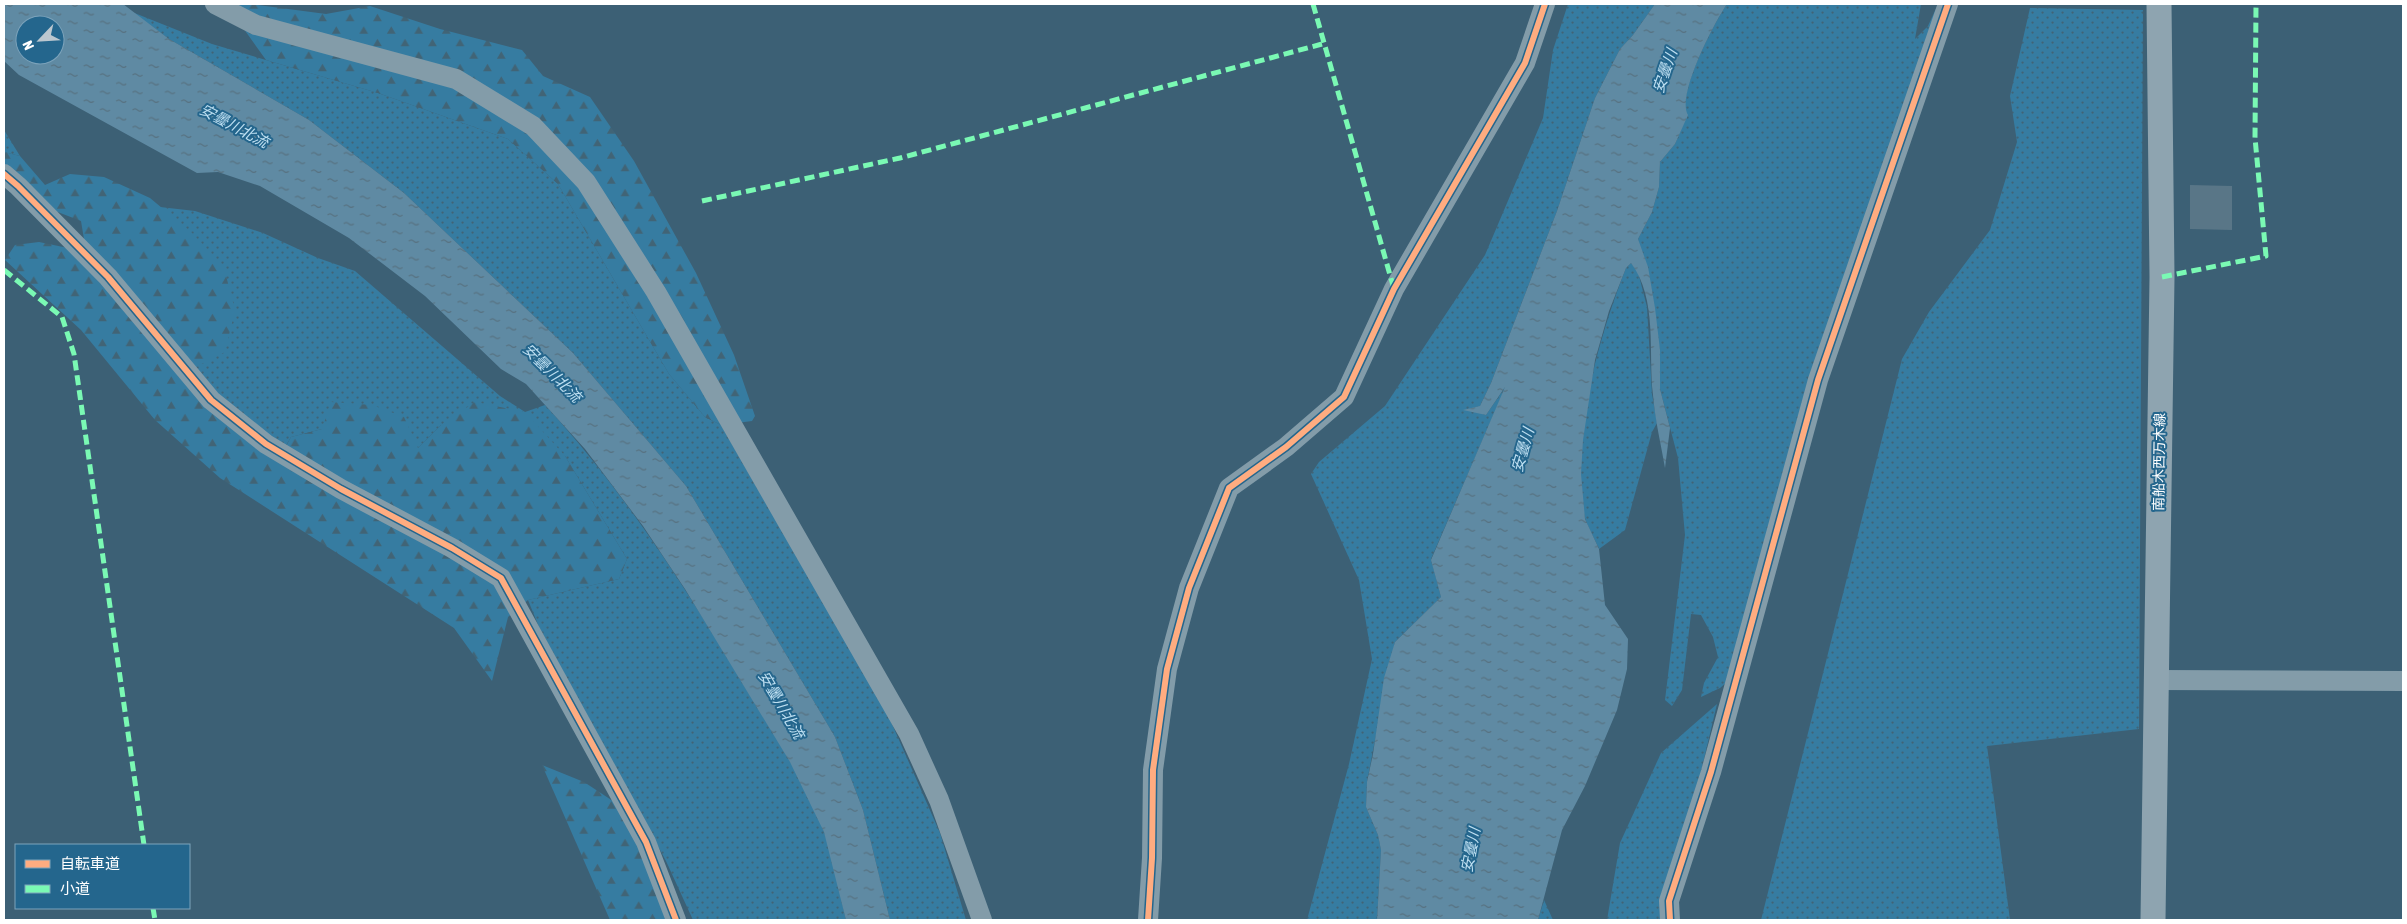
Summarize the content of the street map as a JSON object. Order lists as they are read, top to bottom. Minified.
{"streets":{"main road":["南船木西万木線"]},"water":["安曇川","安曇川北流"],"legend":["自転車道","小道"],"north":"bottom left"}
